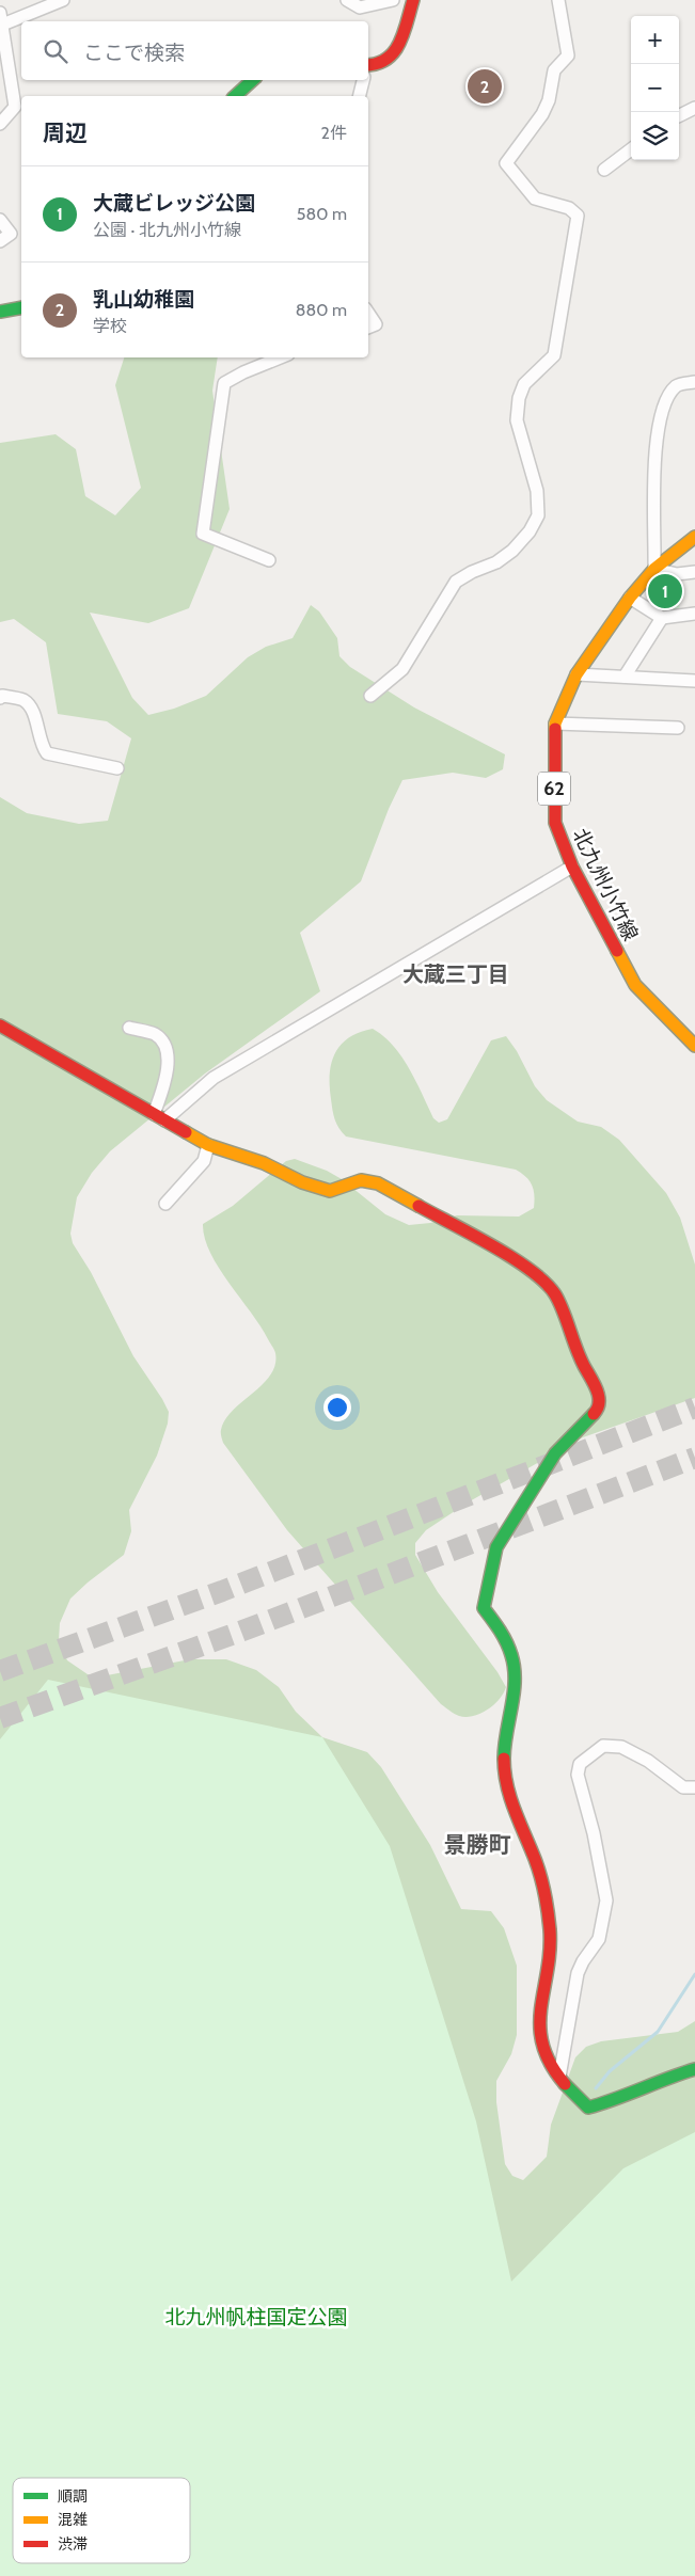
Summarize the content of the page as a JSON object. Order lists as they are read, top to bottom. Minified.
{"streets":{"street":["62","北九州小竹線"]},"districts":["大蔵三丁目","景勝町"],"parks":["北九州帆柱国定公園"],"legend":["順調","混雑","渋滞"],"page":{"map_buttons":["+","−"],"search":"ここで検索","pins":["2","1"],"heading":["周辺","2件"],"list":[{"mark":"1","name":"大蔵ビレッジ公園","note":"公園 · 北九州小竹線","value":"580 m"},{"mark":"2","name":"乳山幼稚園","note":"学校","value":"880 m"}]}}
